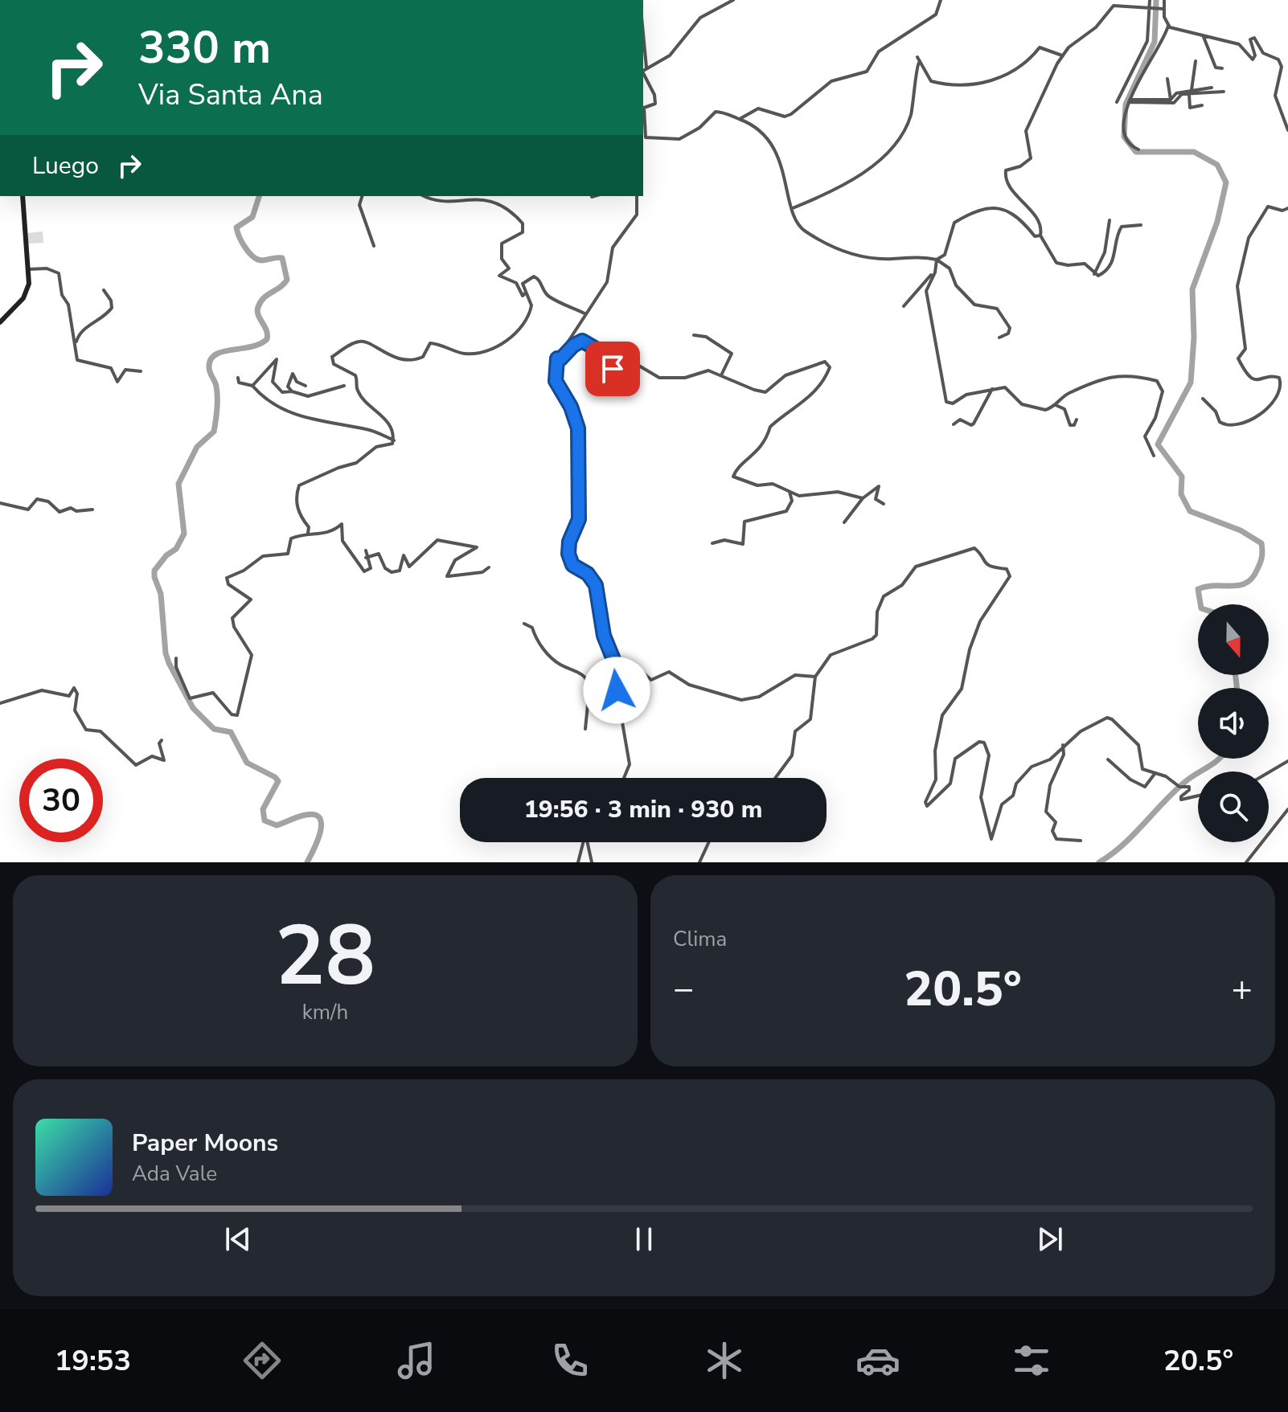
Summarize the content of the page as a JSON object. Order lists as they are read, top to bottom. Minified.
{"north":"bottom","page":{"turn":["330 m","Via Santa Ana"],"then":"Luego","limit":"30","trip":"19:56 · 3 min · 930 m","tile":[["28","km/h"],"Clima"],"heat":["−","20.5°","+"],"song":["Paper Moons","Ada Vale"],"tabs":["19:53","20.5°"]}}
